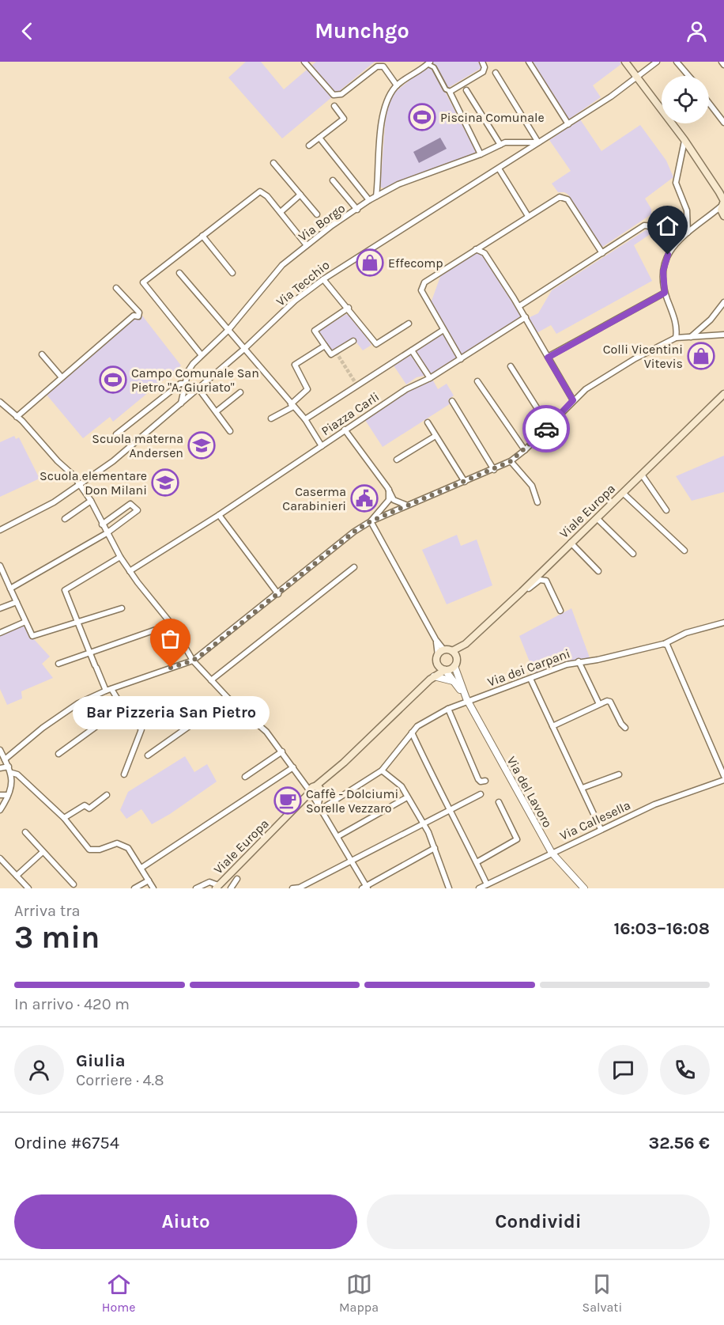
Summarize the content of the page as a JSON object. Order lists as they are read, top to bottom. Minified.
{"streets":{"main road":["Viale Europa"],"street":["Via Borgo","Via Tecchio","Piazza Carli","Via dei Carpani","Via del Lavoro","Via Callesella"]},"crossings":[["Via Borgo","Via Tecchio"],["Viale Europa","Via del Lavoro"],["Via dei Carpani","Via del Lavoro"],["Via del Lavoro","Via Callesella"]],"places":{"sports":["Piscina Comunale","Campo Comunale San Pietro \"A. Giuriato\""],"shop":["Effecomp","Colli Vicentini Vitevis"],"school or university":["Scuola materna Andersen","Scuola elementare Don Milani"],"public building":["Caserma Carabinieri"],"other":["Bar Pizzeria San Pietro"],"cafe":["Caffè - Dolciumi Sorelle Vezzaro"]},"page":{"header":"Munchgo","bubble":"Bar Pizzeria San Pietro","heading":["3 min","Arriva tra","16:03–16:08"],"panel":["Giulia","Corriere · 4.8","Ordine #6754","32.56 €"],"bar":"In arrivo · 420 m","buttons":["Aiuto","Condividi"],"tabs":["Home","Mappa","Salvati"]}}
